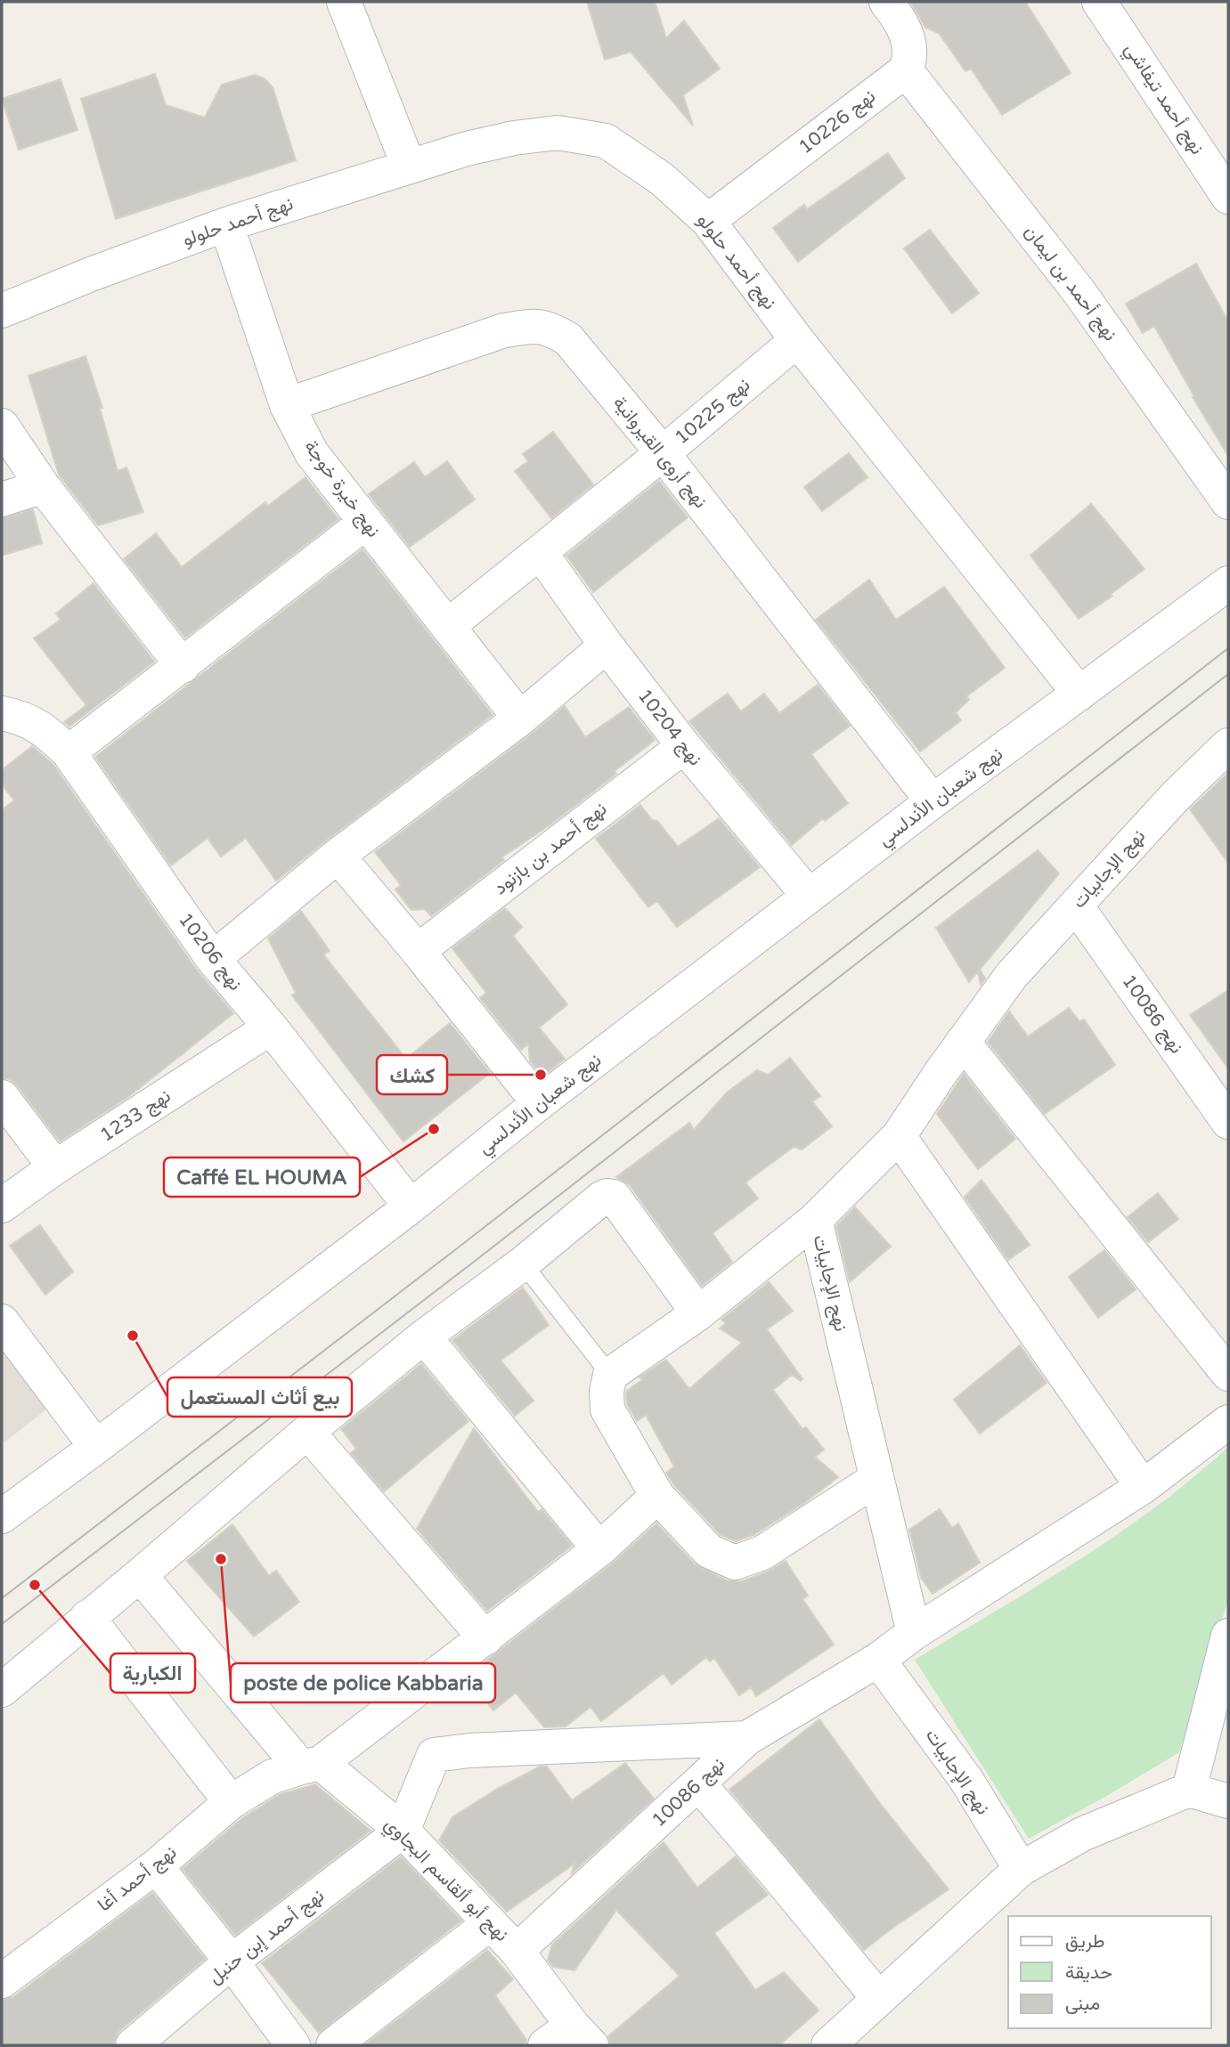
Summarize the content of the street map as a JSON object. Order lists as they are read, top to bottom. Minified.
{"streets":{"street":["نهج أحمد تيفاشي","نهج 10226","نهج أحمد حلولو","نهج أحمد بن ليمان","نهج 10225","نهج أروى القيروانية","نهج خيرة خوجة","نهج 10204","نهج شعبان الأندلسي","نهج أحمد بن بازنود","نهج الإجابيات","نهج 10206","نهج 10086","نهج 1233","نهج أحمد أغا","نهج أبو ألقاسم البجاوي","نهج أحمد إبن حنبل"]},"crossings":[["نهج 10226","نهج أحمد حلولو"],["نهج 10226","نهج أحمد بن ليمان"],["نهج أحمد حلولو","نهج 10225"],["نهج أحمد حلولو","نهج خيرة خوجة"],["نهج أحمد حلولو","نهج شعبان الأندلسي"],["نهج 10225","نهج أروى القيروانية"],["نهج 10225","نهج خيرة خوجة"],["نهج 10225","نهج 10204"],["نهج أروى القيروانية","نهج خيرة خوجة"],["نهج أروى القيروانية","نهج شعبان الأندلسي"],["نهج 10204","نهج شعبان الأندلسي"],["نهج 10204","نهج أحمد بن بازنود"],["نهج شعبان الأندلسي","نهج 10206"],["نهج الإجابيات","نهج 10086"],["نهج 10206","نهج 1233"],["نهج 10086","نهج أبو ألقاسم البجاوي"],["نهج أحمد أغا","نهج أبو ألقاسم البجاوي"],["نهج أبو ألقاسم البجاوي","نهج أحمد إبن حنبل"]],"places":["كشك","Caffé EL HOUMA","بيع أثاث المستعمل","poste de police Kabbaria","الكبارية"],"legend":["طريق","حديقة","مبنى"]}
